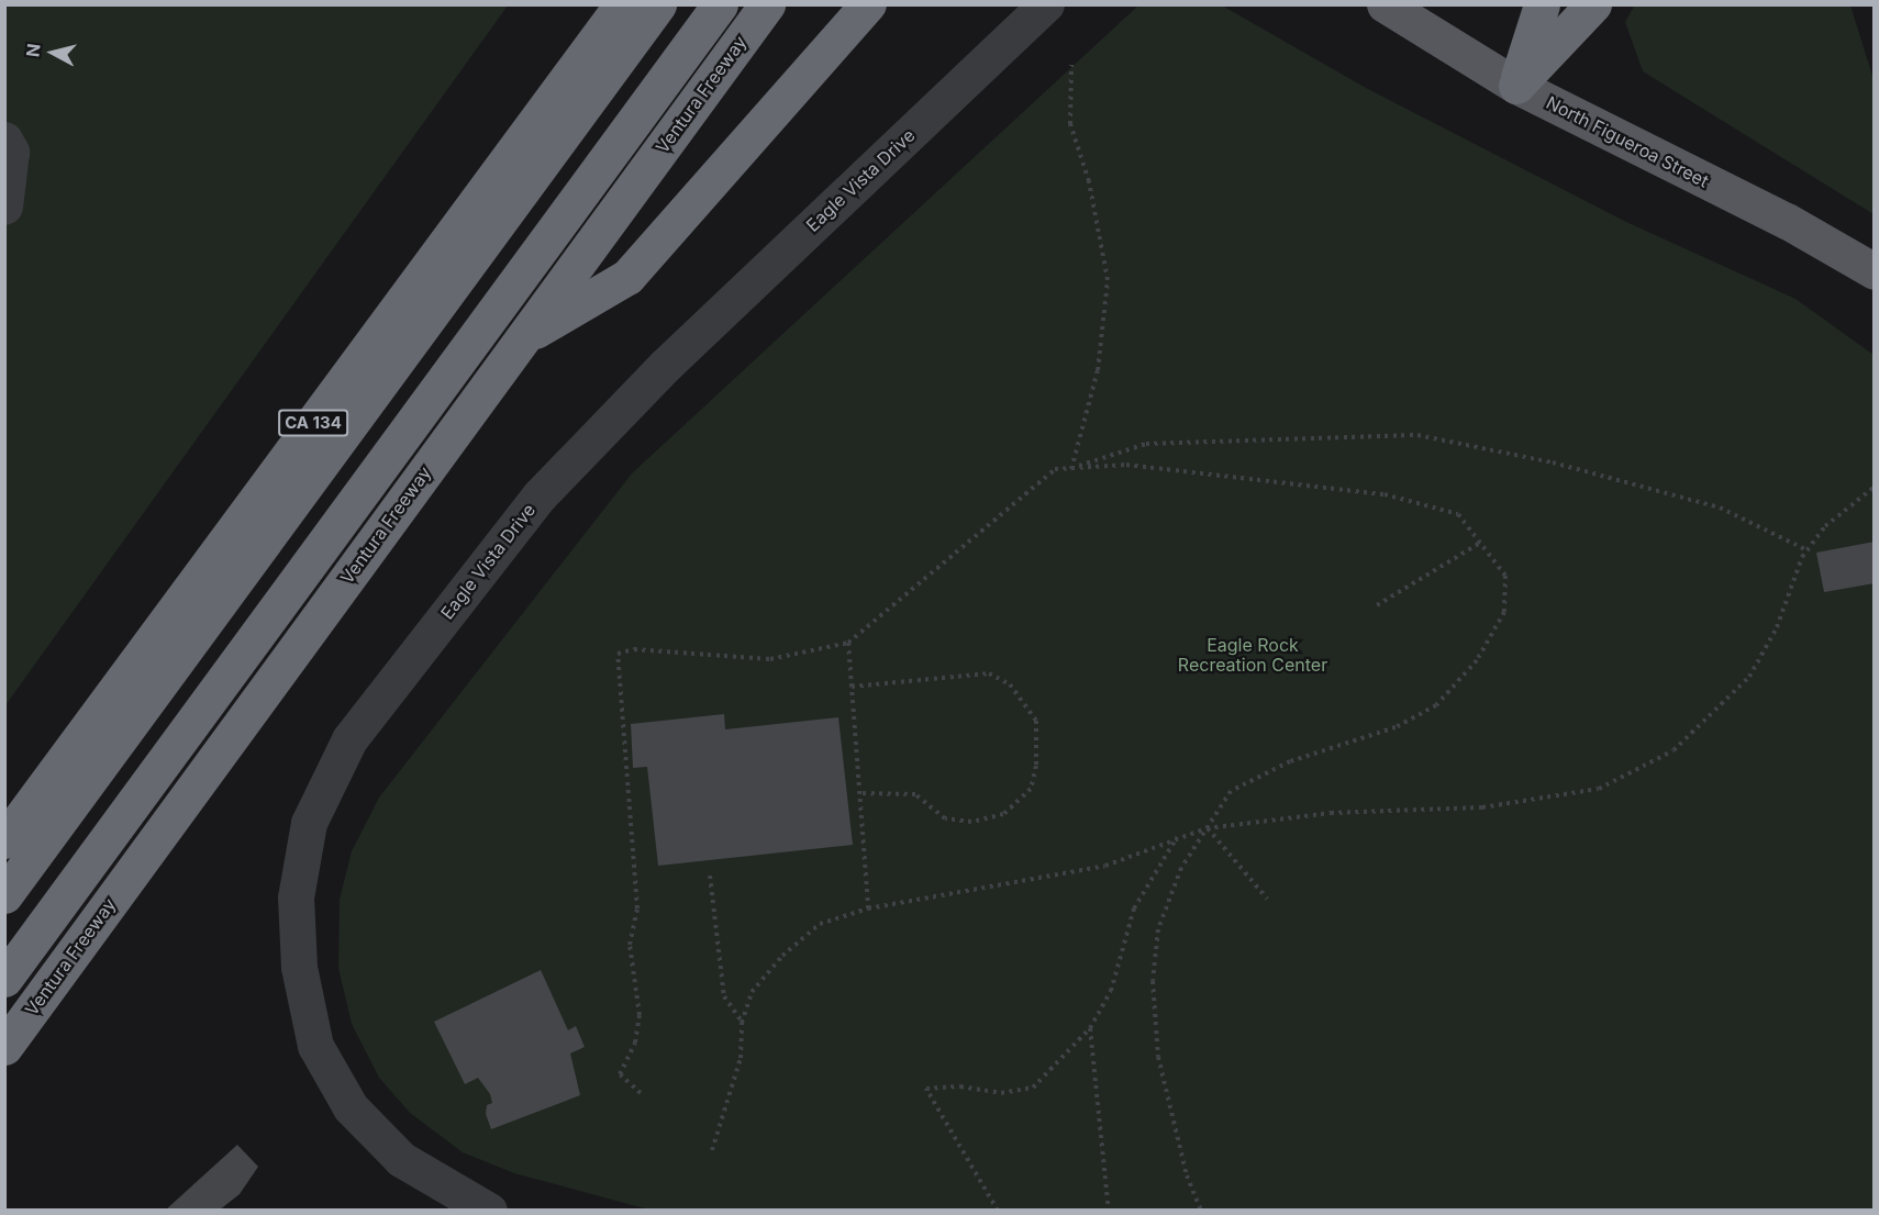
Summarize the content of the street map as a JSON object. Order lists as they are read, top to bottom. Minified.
{"streets":{"highway":["Ventura Freeway","CA 134"],"main road":["North Figueroa Street"],"street":["Eagle Vista Drive"]},"parks":["Eagle Rock Recreation Center"],"north":"left"}
